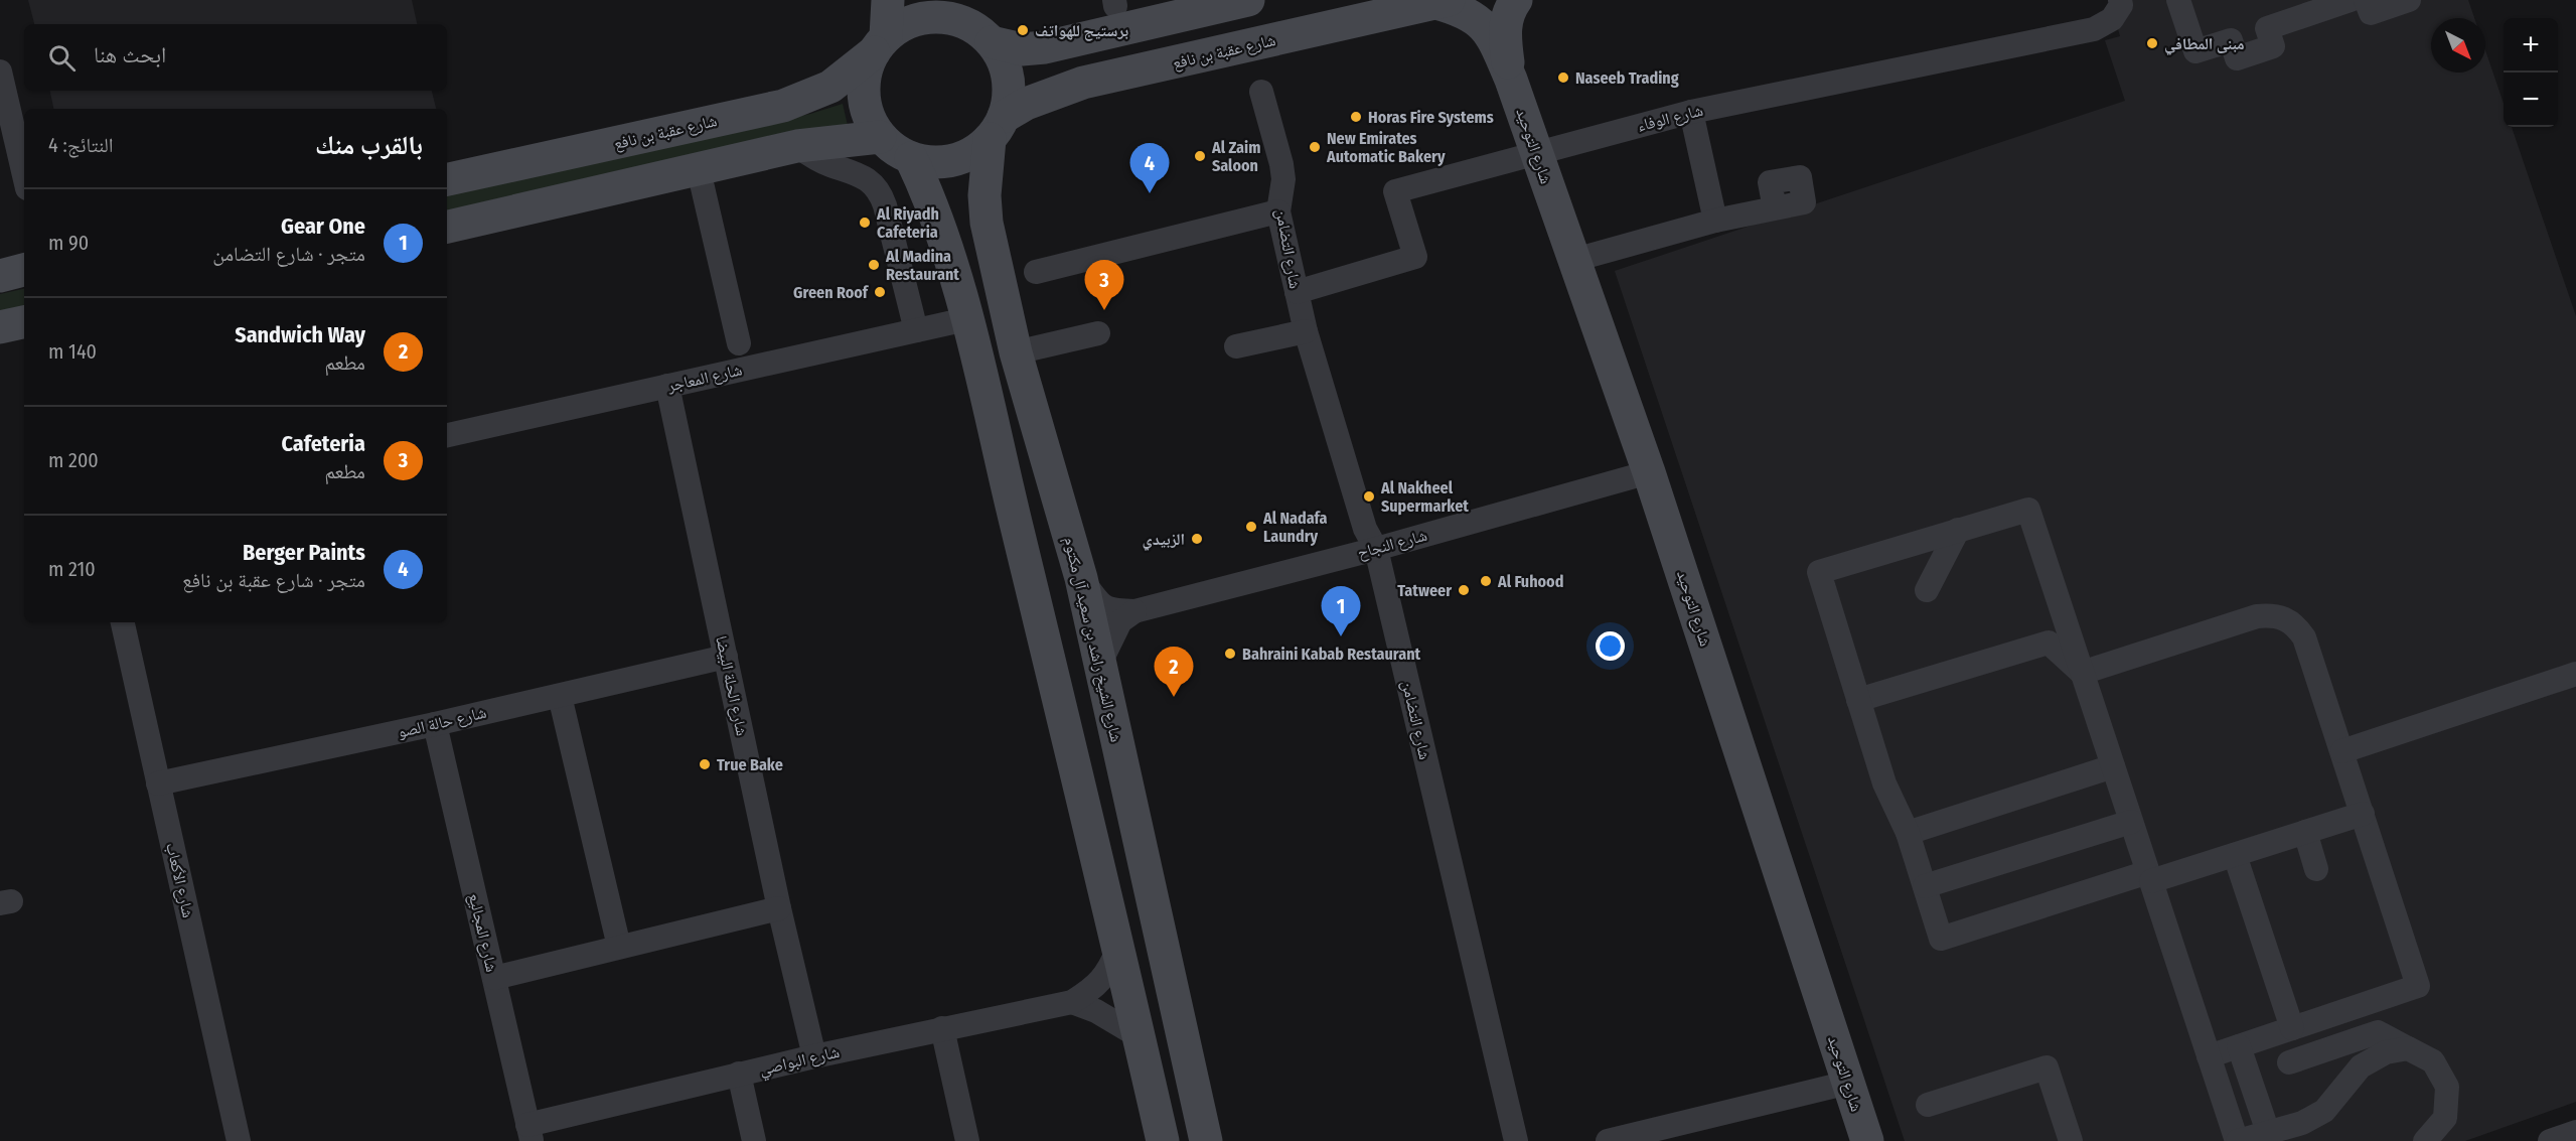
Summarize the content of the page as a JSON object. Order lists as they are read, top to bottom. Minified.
{"streets":{"street":["شارع عقبة بن نافع","شارع الوفاء","شارع التوحيد","شارع التضامن","شارع المعاجر","شارع النجاح","شارع الشيخ راشد بن سعيد آل مكتوم","شارع الحلة البيضا","شارع حالة الصو","شارع الأكعاب","شارع المجاليع","شارع البواصي"]},"crossings":[["شارع عقبة بن نافع","شارع التوحيد"],["شارع عقبة بن نافع","شارع الشيخ راشد بن سعيد آل مكتوم"],["شارع الوفاء","شارع التوحيد"],["شارع الوفاء","شارع التضامن"],["شارع التوحيد","شارع النجاح"],["شارع التضامن","شارع النجاح"],["شارع المعاجر","شارع الحلة البيضا"],["شارع النجاح","شارع الشيخ راشد بن سعيد آل مكتوم"],["شارع الحلة البيضا","شارع حالة الصو"],["شارع الحلة البيضا","شارع البواصي"],["شارع حالة الصو","شارع الأكعاب"],["شارع حالة الصو","شارع المجاليع"],["شارع المجاليع","شارع البواصي"]],"places":["برستيج للهواتف","مبنى المطافي","Naseeb Trading","Horas Fire Systems","New Emirates Automatic Bakery","Al Zaim Saloon","Al Riyadh Cafeteria","Al Madina Restaurant","Green Roof","Al Nakheel Supermarket","Al Nadafa Laundry","الزبيدي","Al Fuhood","Tatweer","Bahraini Kabab Restaurant","True Bake"],"north":"bottom right","page":{"map_buttons":["+","−"],"search":"ابحث هنا","heading":["بالقرب منك","النتائج: 4"],"pins":["4","3","1","2"],"list":[{"mark":"1","name":"Gear One","note":"متجر · شارع التضامن","value":"90 m"},{"mark":"2","name":"Sandwich Way","note":"مطعم","value":"140 m"},{"mark":"3","name":"Cafeteria","note":"مطعم","value":"200 m"},{"mark":"4","name":"Berger Paints","note":"متجر · شارع عقبة بن نافع","value":"210 m"}]}}
